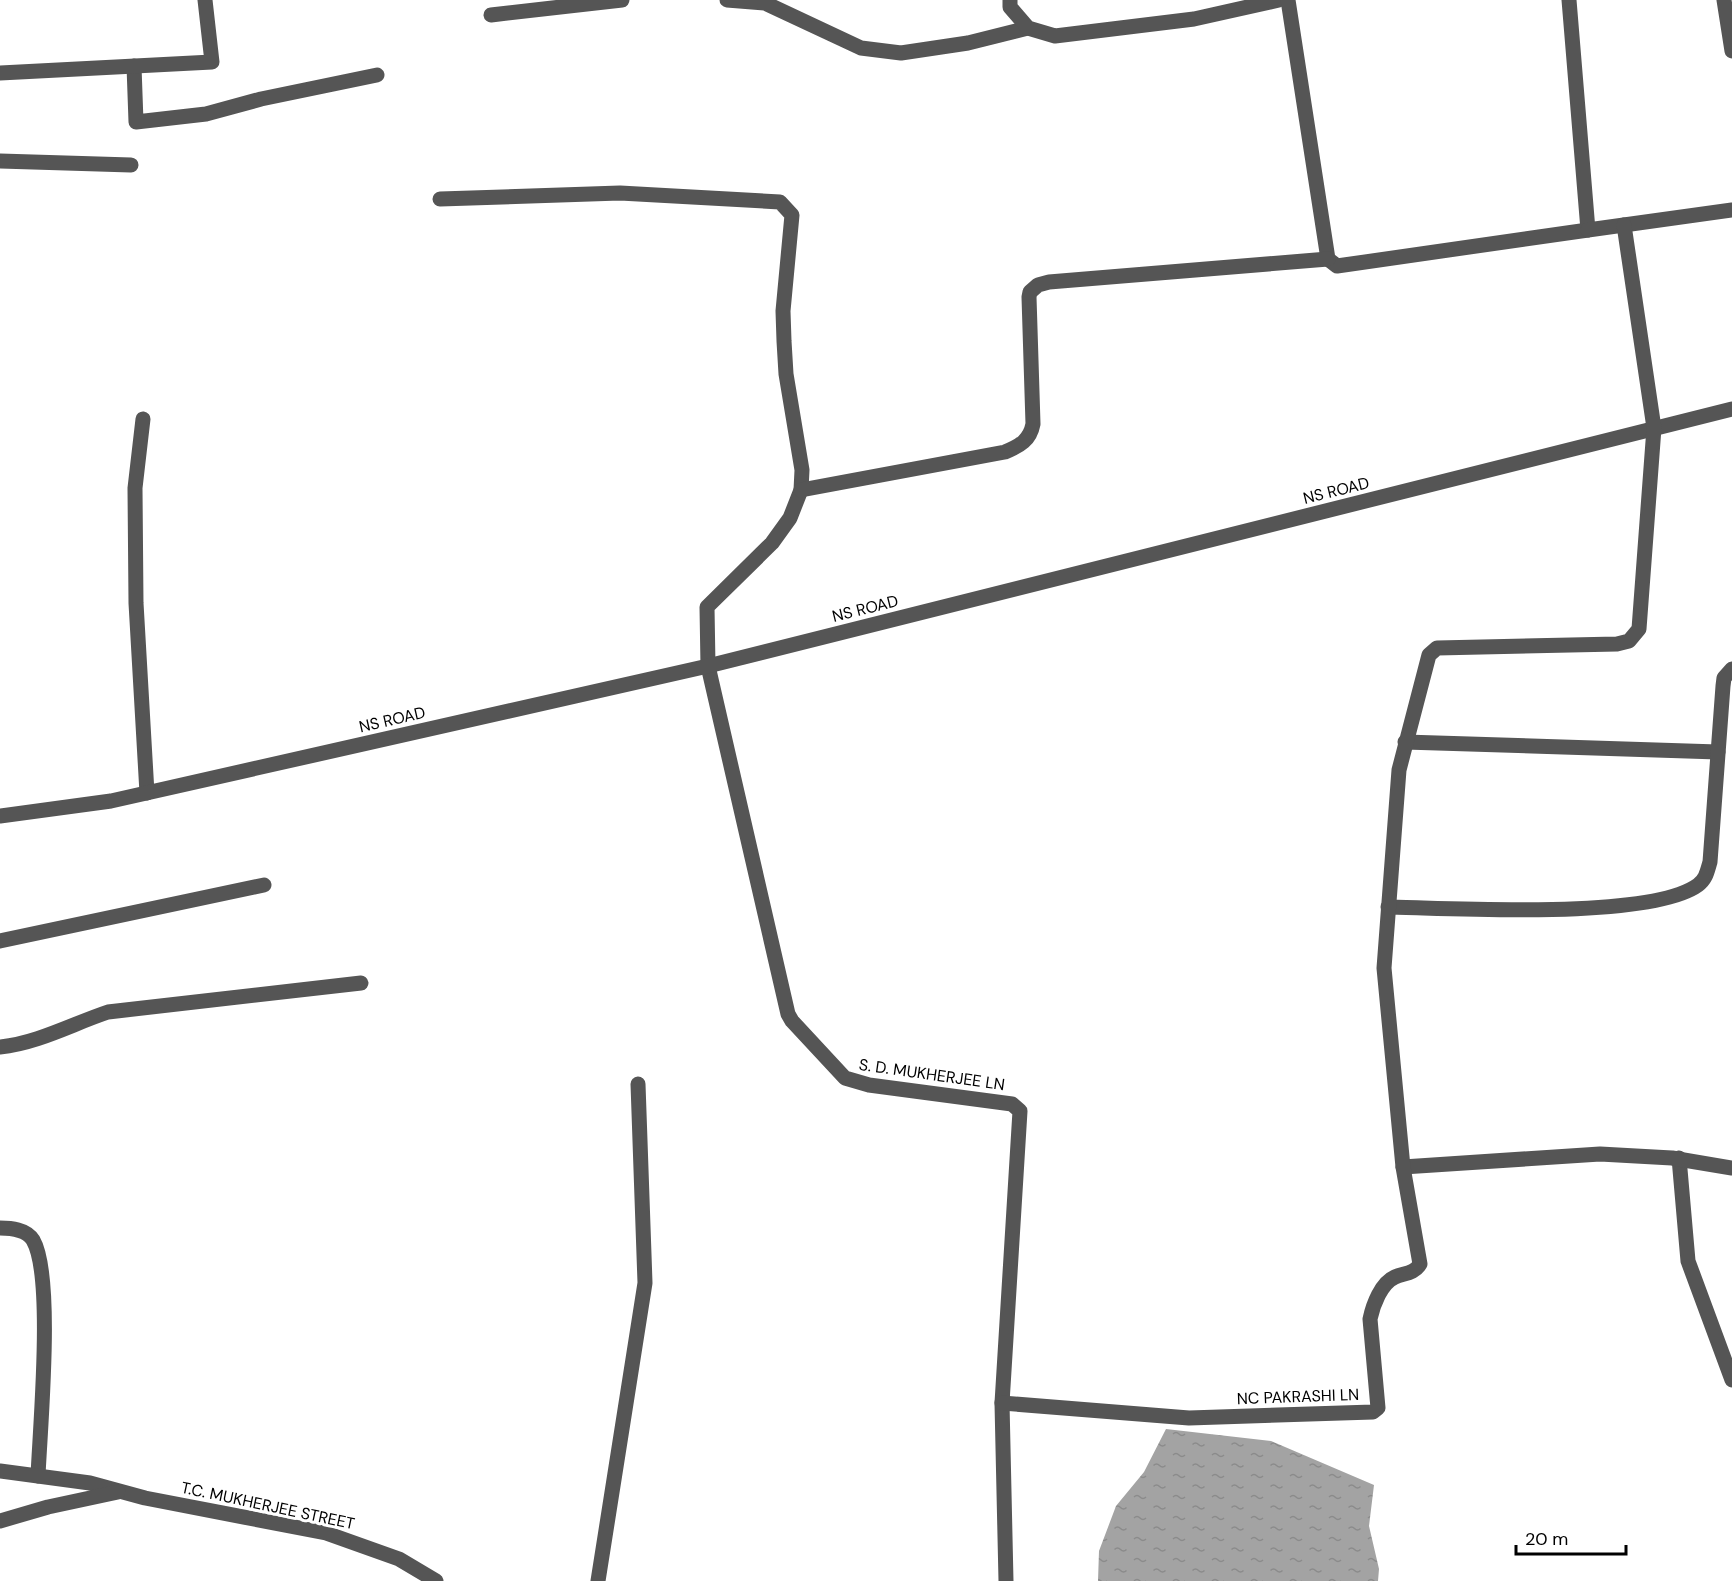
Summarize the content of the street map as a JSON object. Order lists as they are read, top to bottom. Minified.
{"streets":{"street":["NS ROAD","S. D. MUKHERJEE LN","NC PAKRASHI LN","T.C. MUKHERJEE STREET"]},"crossings":[["NS ROAD","S. D. MUKHERJEE LN"],["NS ROAD","NC PAKRASHI LN"],["S. D. MUKHERJEE LN","NC PAKRASHI LN"]],"scale_bar":"20 m"}
